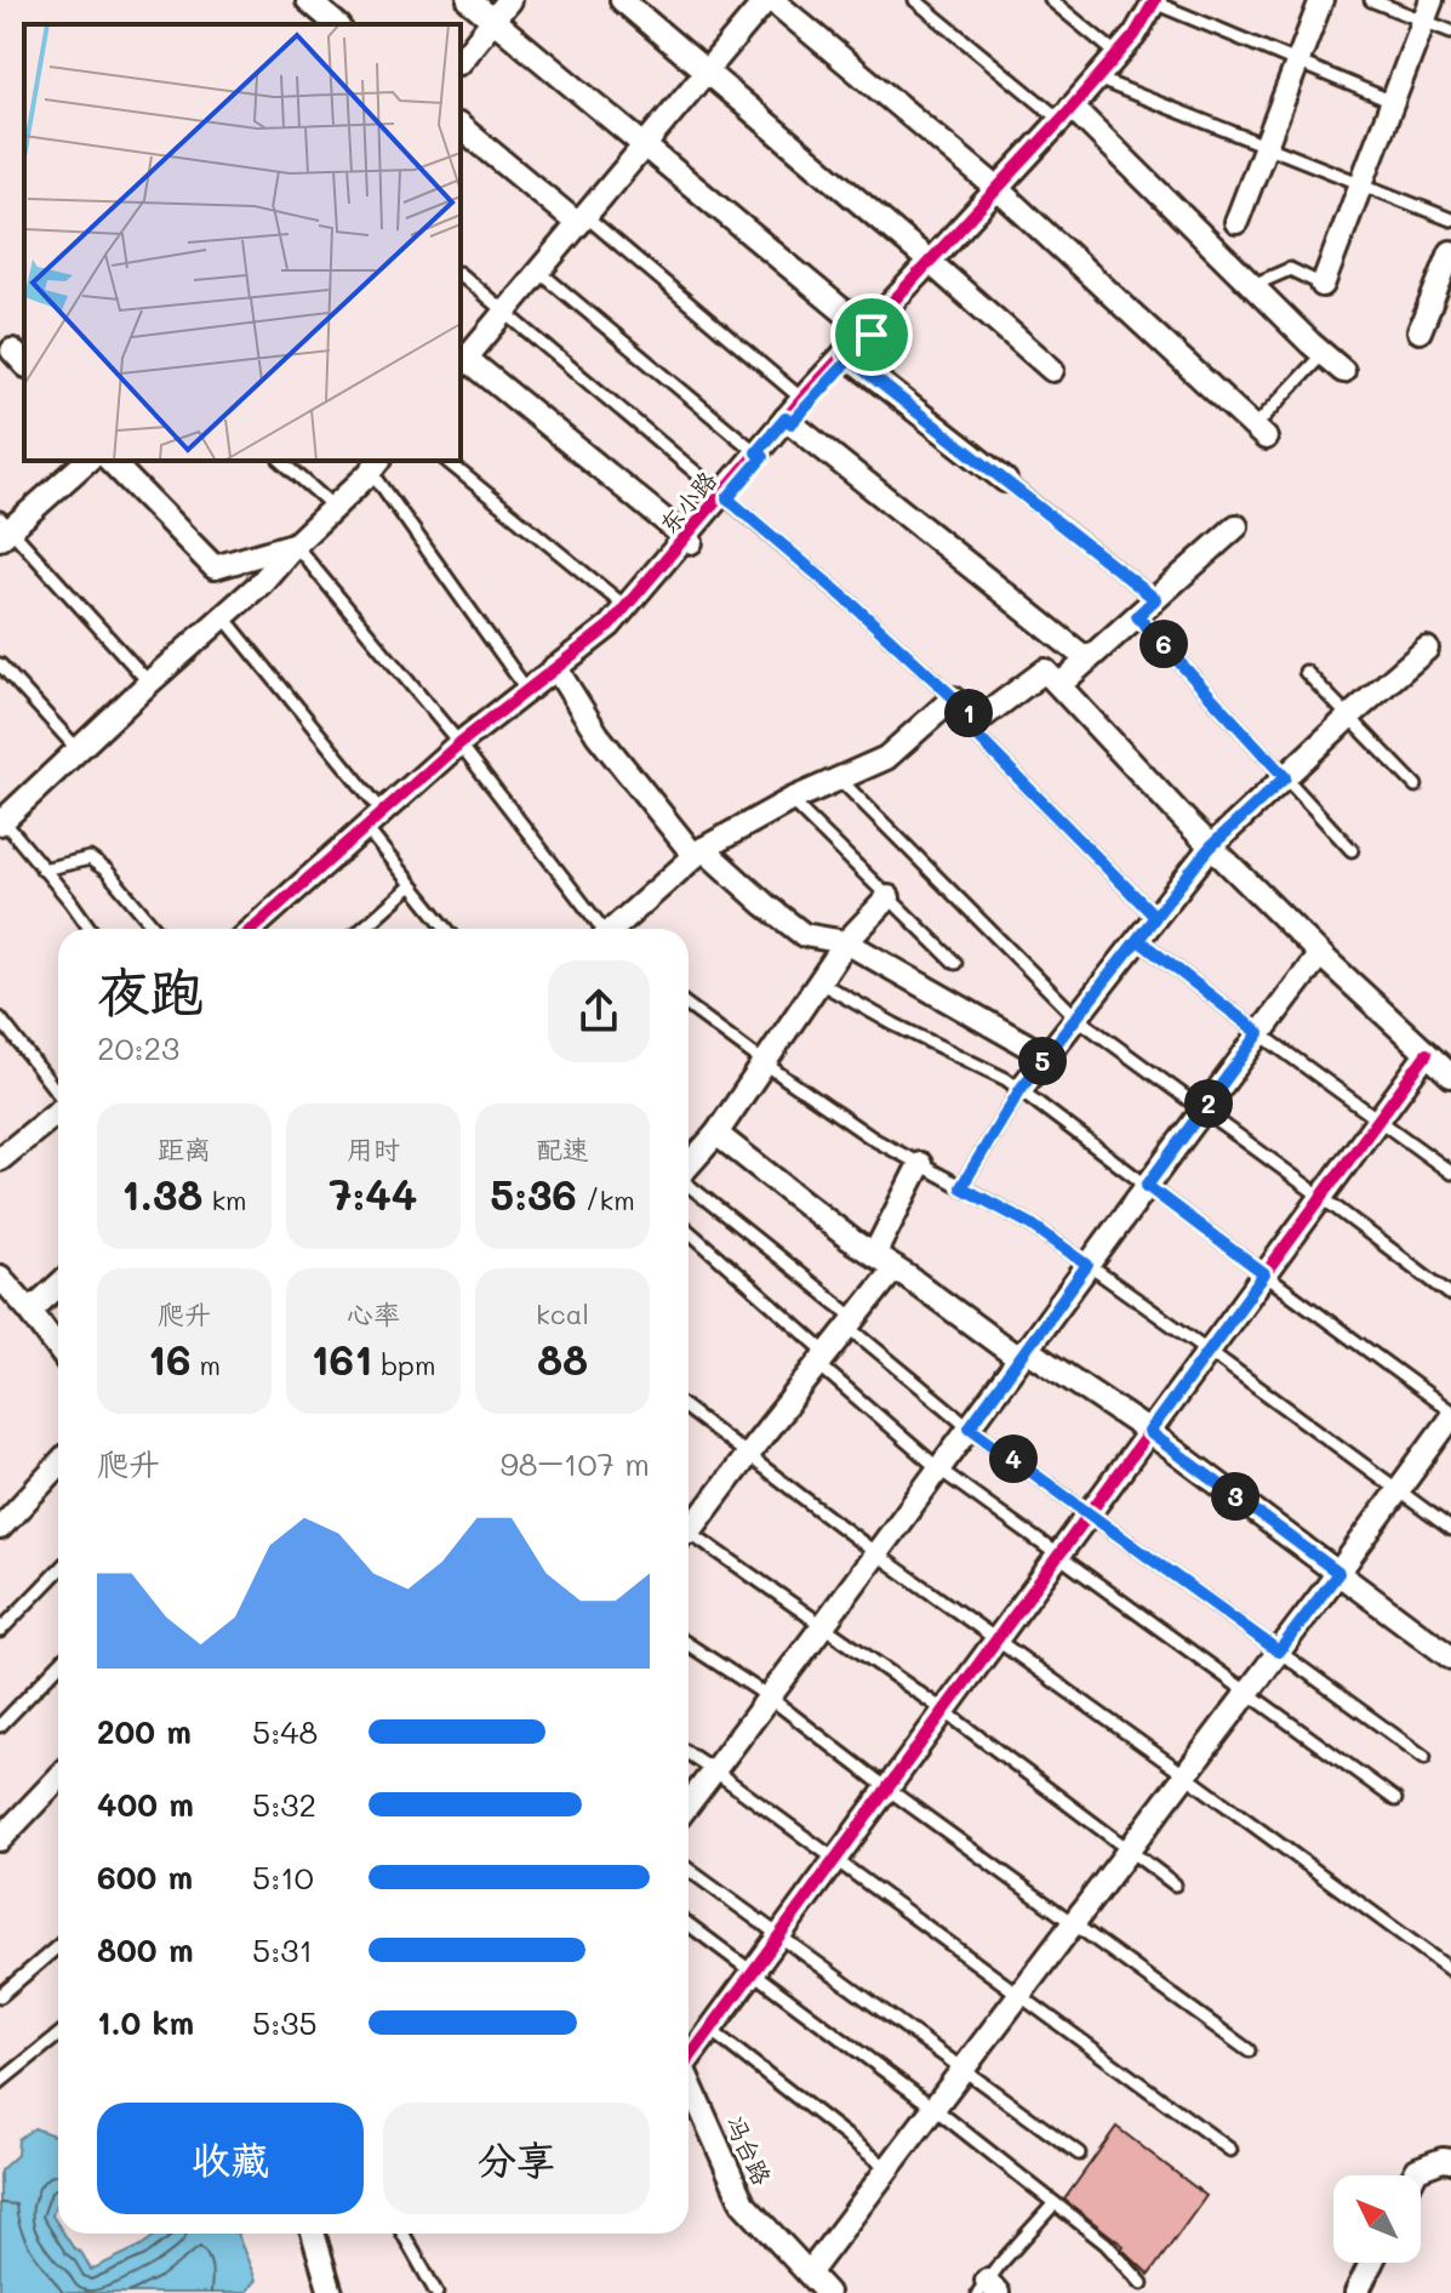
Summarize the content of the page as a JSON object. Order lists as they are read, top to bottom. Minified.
{"streets":{"street":["东小路","冯台路"]},"north":"top left","page":{"pins":["6","1","5","2","4","3"],"heading":["夜跑","20:23"],"stats":[["距离","1.38 km"],["用时","7:44"],["配速","5:36 /km"],["爬升","16 m"],["心率","161 bpm"],["kcal","88"]],"chart":["爬升","98–107 m"],"list":[{"name":"200 m","note":"5:48"},{"name":"400 m","note":"5:32"},{"name":"600 m","note":"5:10"},{"name":"800 m","note":"5:31"},{"name":"1.0 km","note":"5:35"}],"buttons":["收藏","分享"]}}
